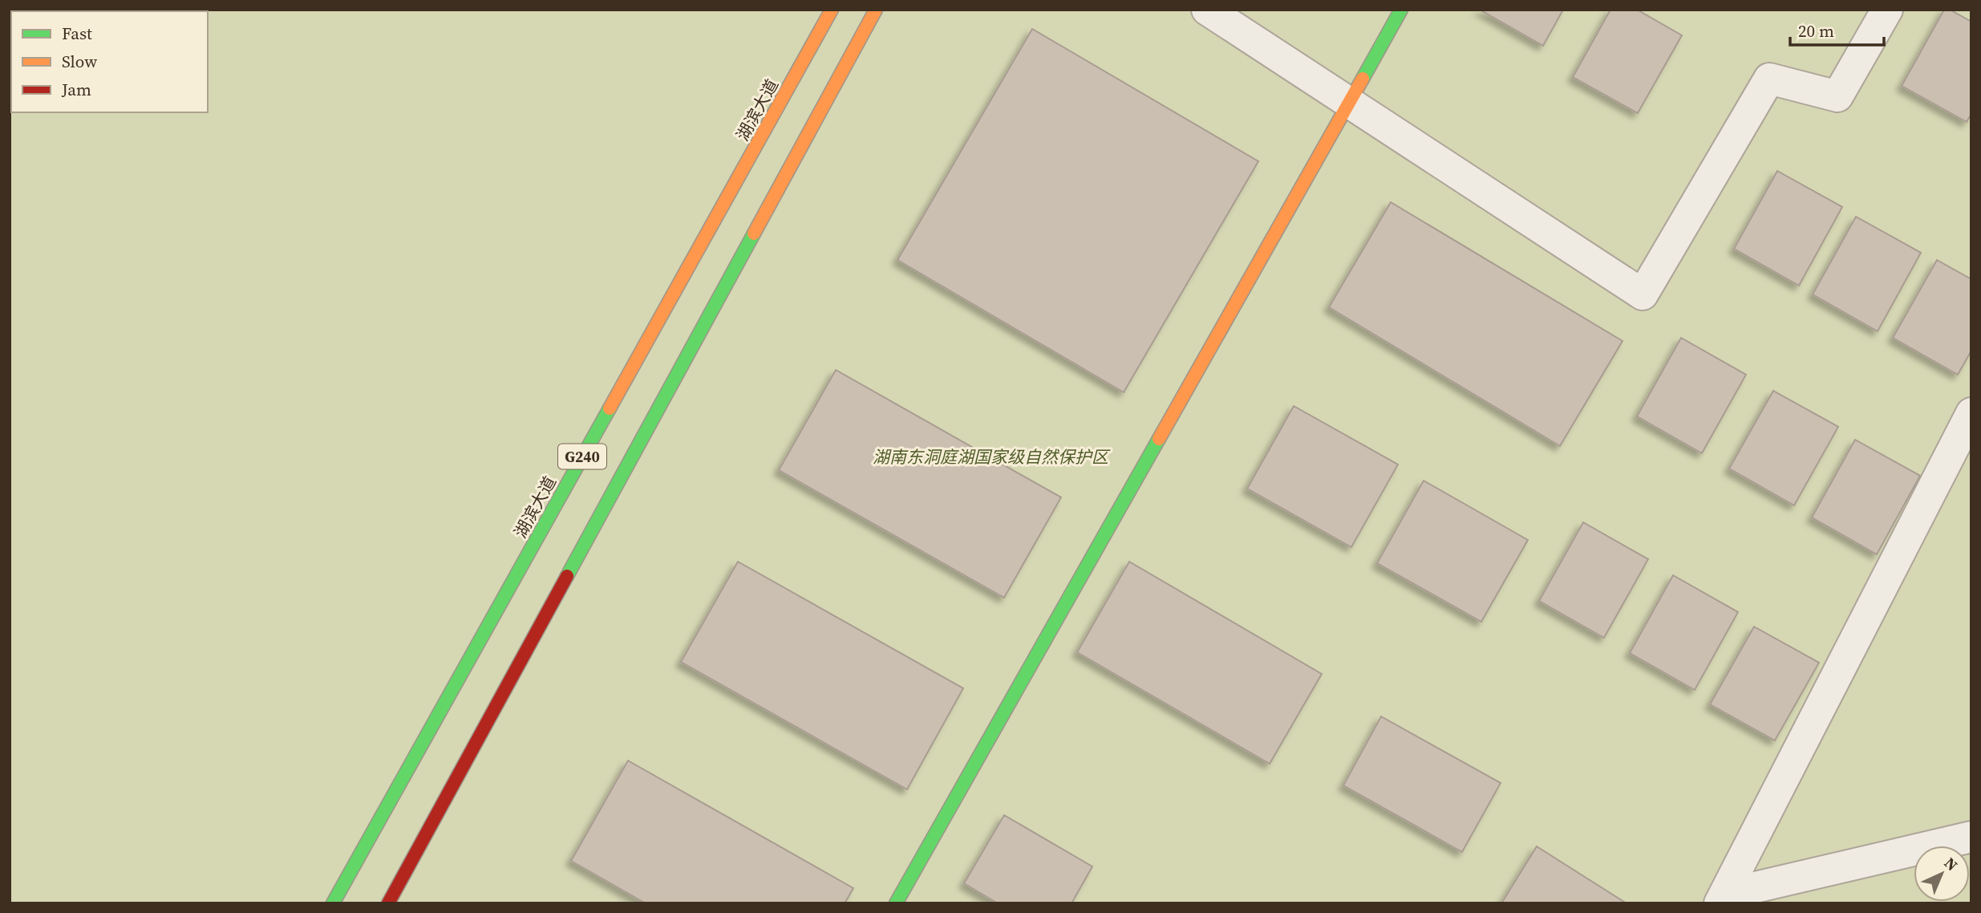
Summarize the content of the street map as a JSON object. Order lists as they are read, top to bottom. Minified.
{"streets":{"main road":["湖滨大道","G240"]},"parks":["湖南东洞庭湖国家级自然保护区"],"legend":["Fast","Slow","Jam"],"scale_bar":"20 m","north":"top right"}
